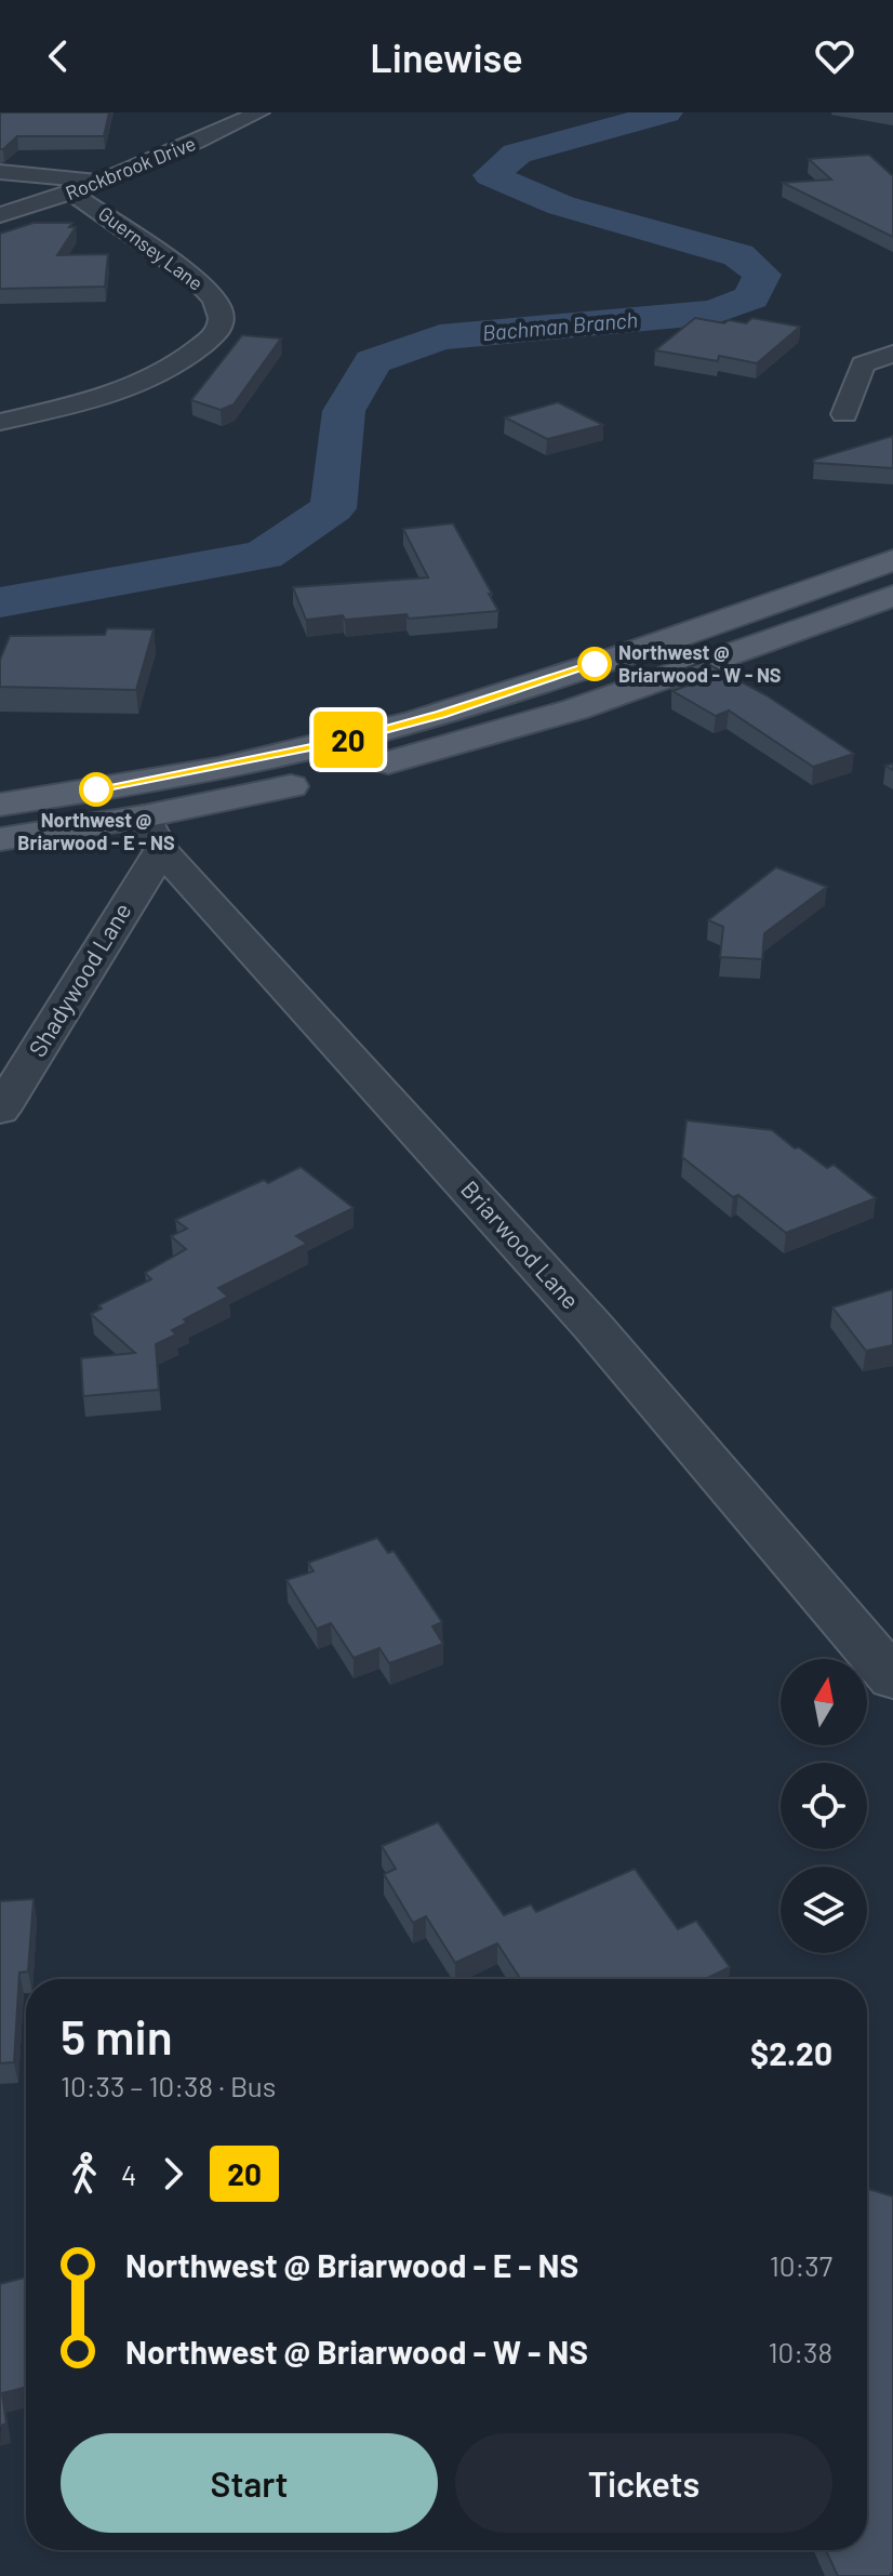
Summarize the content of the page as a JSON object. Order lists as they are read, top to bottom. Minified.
{"streets":{"street":["Rockbrook Drive","Guernsey Lane","Shadywood Lane","Briarwood Lane"]},"crossings":[["Rockbrook Drive","Guernsey Lane"],["Shadywood Lane","Briarwood Lane"]],"water":["Bachman Branch"],"places":["Northwest @ Briarwood - W - NS","Northwest @ Briarwood - E - NS"],"lines":["bus line 20"],"north":"top","page":{"header":"Linewise","on_map":"20","heading":["5 min","10:33 – 10:38 · Bus","$2.20"],"legs":["4","20"],"list":[{"name":"Northwest @ Briarwood - E - NS","value":"10:37"},{"name":"Northwest @ Briarwood - W - NS","value":"10:38"}],"buttons":["Start","Tickets"]}}
